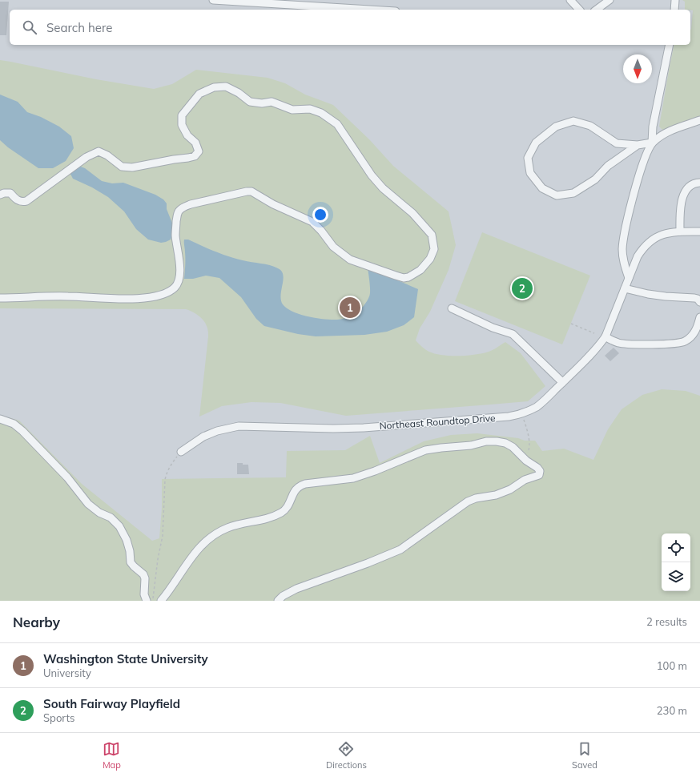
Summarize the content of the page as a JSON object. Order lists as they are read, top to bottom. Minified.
{"streets":{"street":["Northeast Roundtop Drive"]},"north":"bottom","page":{"search":"Search here","pins":["2","1"],"heading":["Nearby","2 results"],"list":[{"mark":"1","name":"Washington State University","note":"University","value":"100 m"},{"mark":"2","name":"South Fairway Playfield","note":"Sports","value":"230 m"}],"nav":["Map","Directions","Saved"]}}
